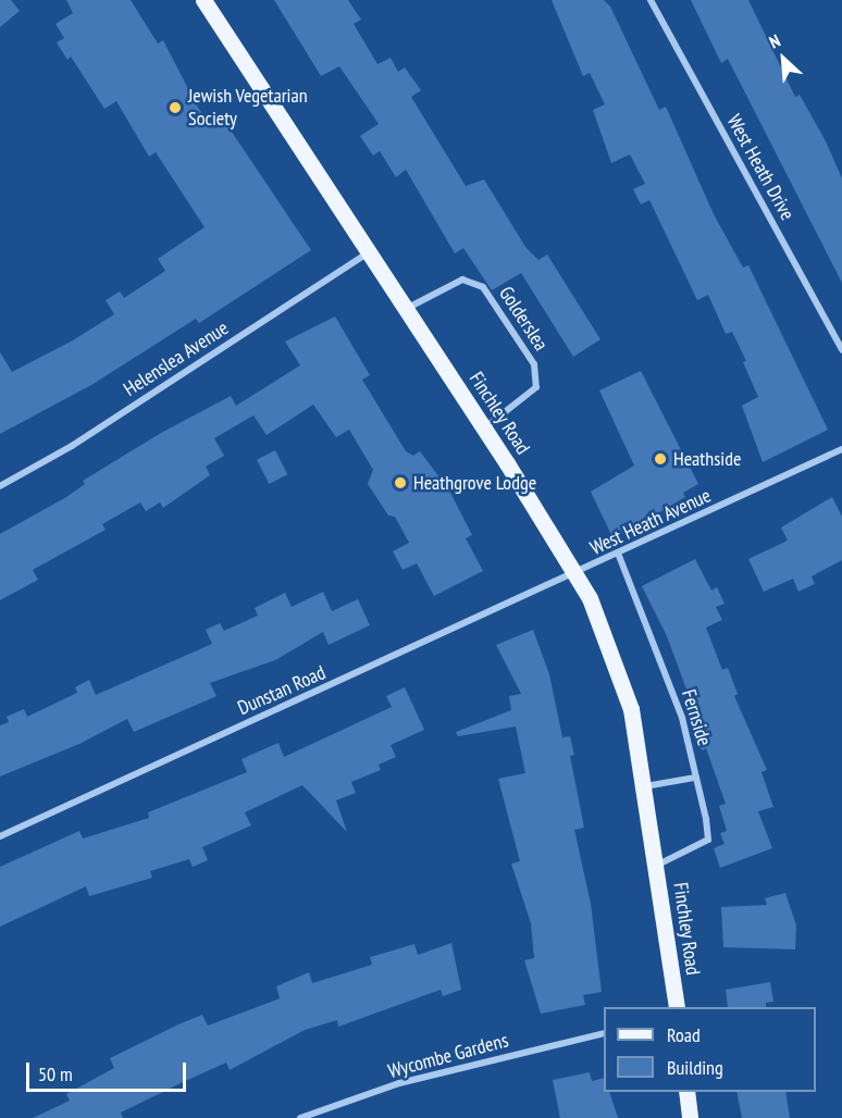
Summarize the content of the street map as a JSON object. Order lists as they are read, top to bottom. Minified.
{"streets":{"main road":["Finchley Road"],"street":["West Heath Drive","Golderslea","Helenslea Avenue","West Heath Avenue","Dunstan Road","Fernside","Wycombe Gardens"]},"crossings":[["Golderslea","Finchley Road"],["Helenslea Avenue","Finchley Road"],["Finchley Road","West Heath Avenue"],["Finchley Road","Dunstan Road"],["Finchley Road","Fernside"],["West Heath Avenue","Dunstan Road"],["West Heath Avenue","Fernside"]],"places":["Jewish Vegetarian Society","Heathside","Heathgrove Lodge"],"legend":["Road","Building"],"scale_bar":"50 m","north":"top left"}
